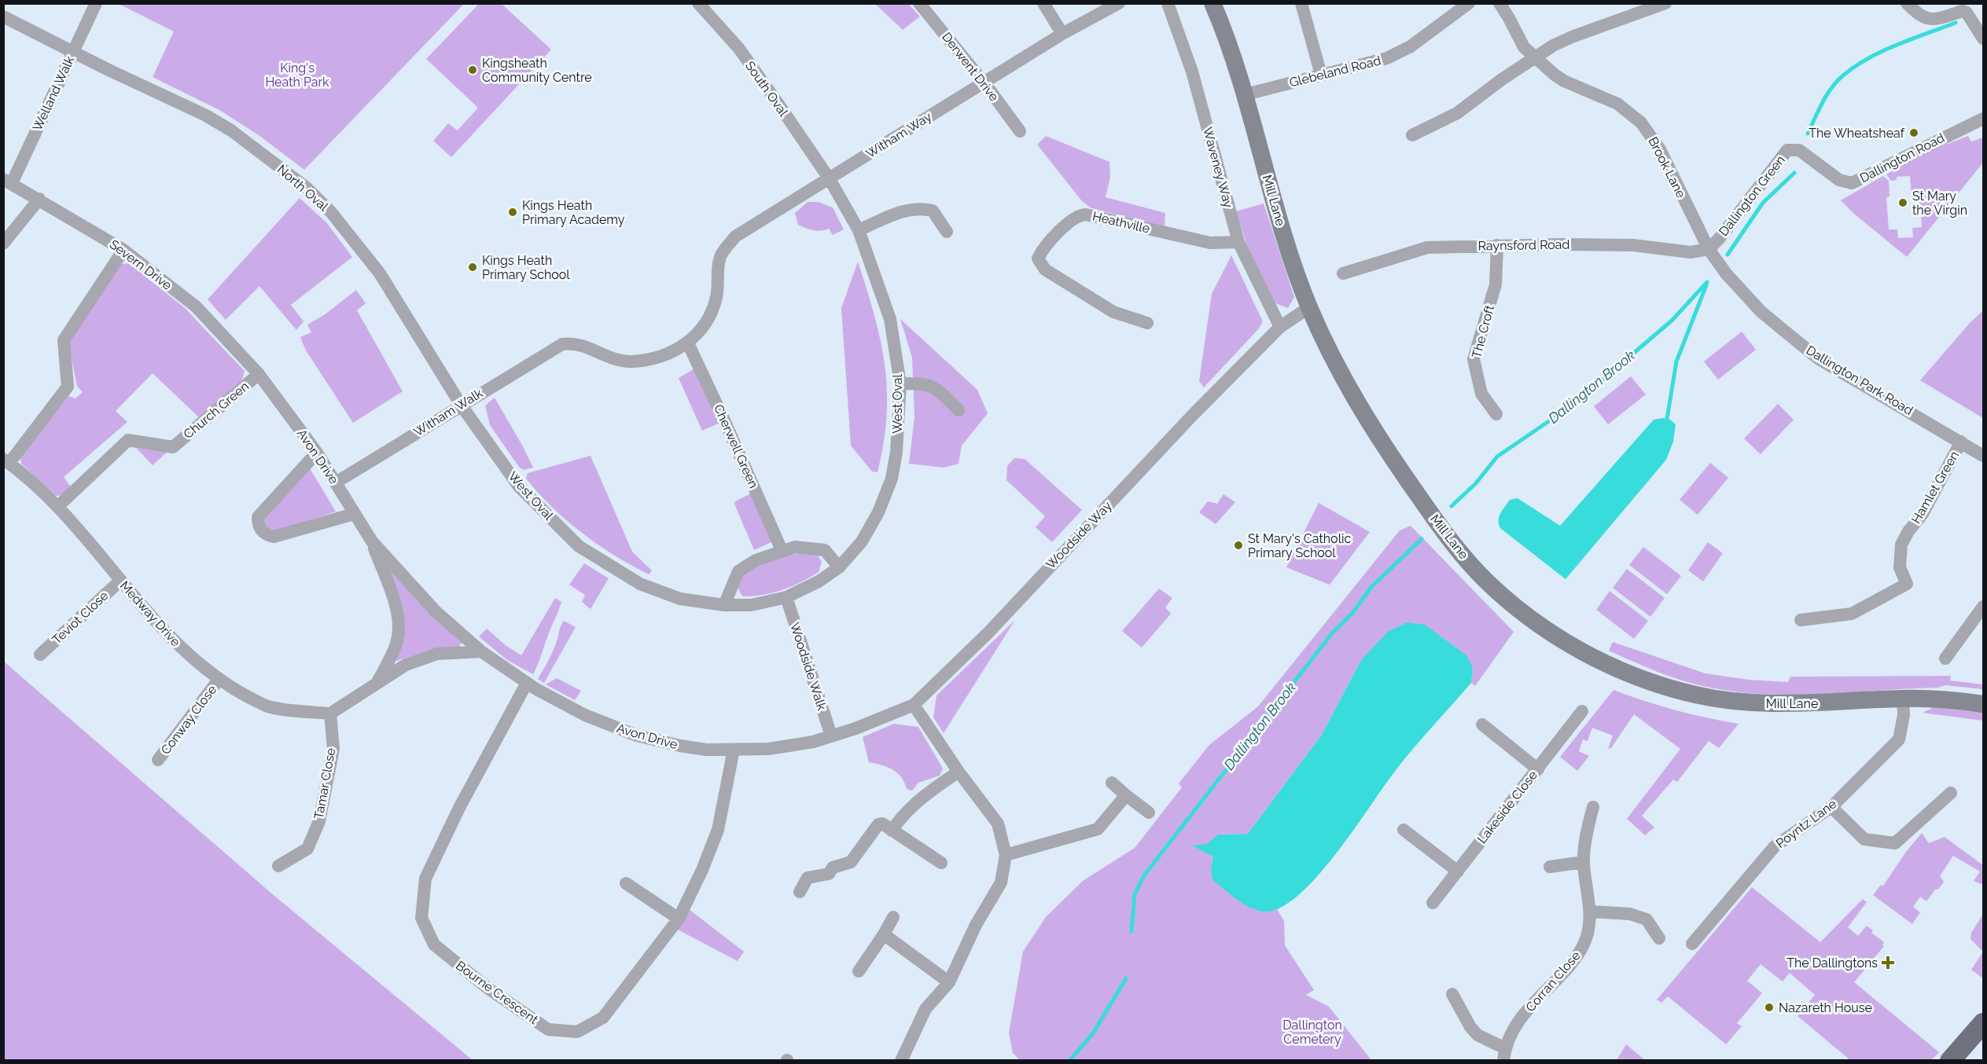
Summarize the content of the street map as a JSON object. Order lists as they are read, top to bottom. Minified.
{"streets":{"street":["Derwent Drive","Glebeland Road","South Oval","Welland Walk","Witham Way","Dallington Road","Waveney Way","Brook Lane","North Oval","Dallington Green","Mill Lane","Heathville","Raynsford Road","Severn Drive","The Croft","Dallington Park Road","West Oval","Church Green","Witham Walk","Cherwell Green","Avon Drive","Hamlet Green","Woodside Way","Medway Drive","Teviot Close","Woodside Walk","Conway Close","Tamar Close","Lakeside Close","Poyntz Lane","Corran Close","Bourne Crescent"]},"crossings":[["Derwent Drive","Witham Way"],["Glebeland Road","Mill Lane"],["South Oval","Witham Way"],["South Oval","West Oval"],["Welland Walk","North Oval"],["Welland Walk","Severn Drive"],["Witham Way","West Oval"],["Witham Way","Witham Walk"],["Witham Way","Cherwell Green"],["Dallington Road","Dallington Green"],["Waveney Way","Heathville"],["Waveney Way","Woodside Way"],["Brook Lane","Dallington Green"],["Brook Lane","Raynsford Road"],["Brook Lane","Dallington Park Road"],["North Oval","West Oval"],["North Oval","Witham Walk"],["Dallington Green","Raynsford Road"],["Dallington Green","Dallington Park Road"],["Mill Lane","Woodside Way"],["Mill Lane","Poyntz Lane"],["Raynsford Road","The Croft"],["Raynsford Road","Dallington Park Road"],["Severn Drive","Church Green"],["Severn Drive","Avon Drive"],["Dallington Park Road","Hamlet Green"],["West Oval","Witham Walk"],["West Oval","Woodside Walk"],["Church Green","Avon Drive"],["Church Green","Medway Drive"],["Witham Walk","Cherwell Green"],["Witham Walk","Avon Drive"],["Avon Drive","Woodside Way"],["Avon Drive","Woodside Walk"],["Avon Drive","Bourne Crescent"],["Woodside Way","Woodside Walk"],["Medway Drive","Teviot Close"],["Medway Drive","Conway Close"],["Medway Drive","Tamar Close"]],"water":["Dallington Brook"],"parks":["King's Heath Park","Dallington Cemetery"],"places":{"other":["Kingsheath Community Centre","The Wheatsheaf","St Mary the Virgin","Kings Heath Primary Academy","Kings Heath Primary School","St Mary's Catholic Primary School","Nazareth House"],"health":["The Dallingtons"]}}
